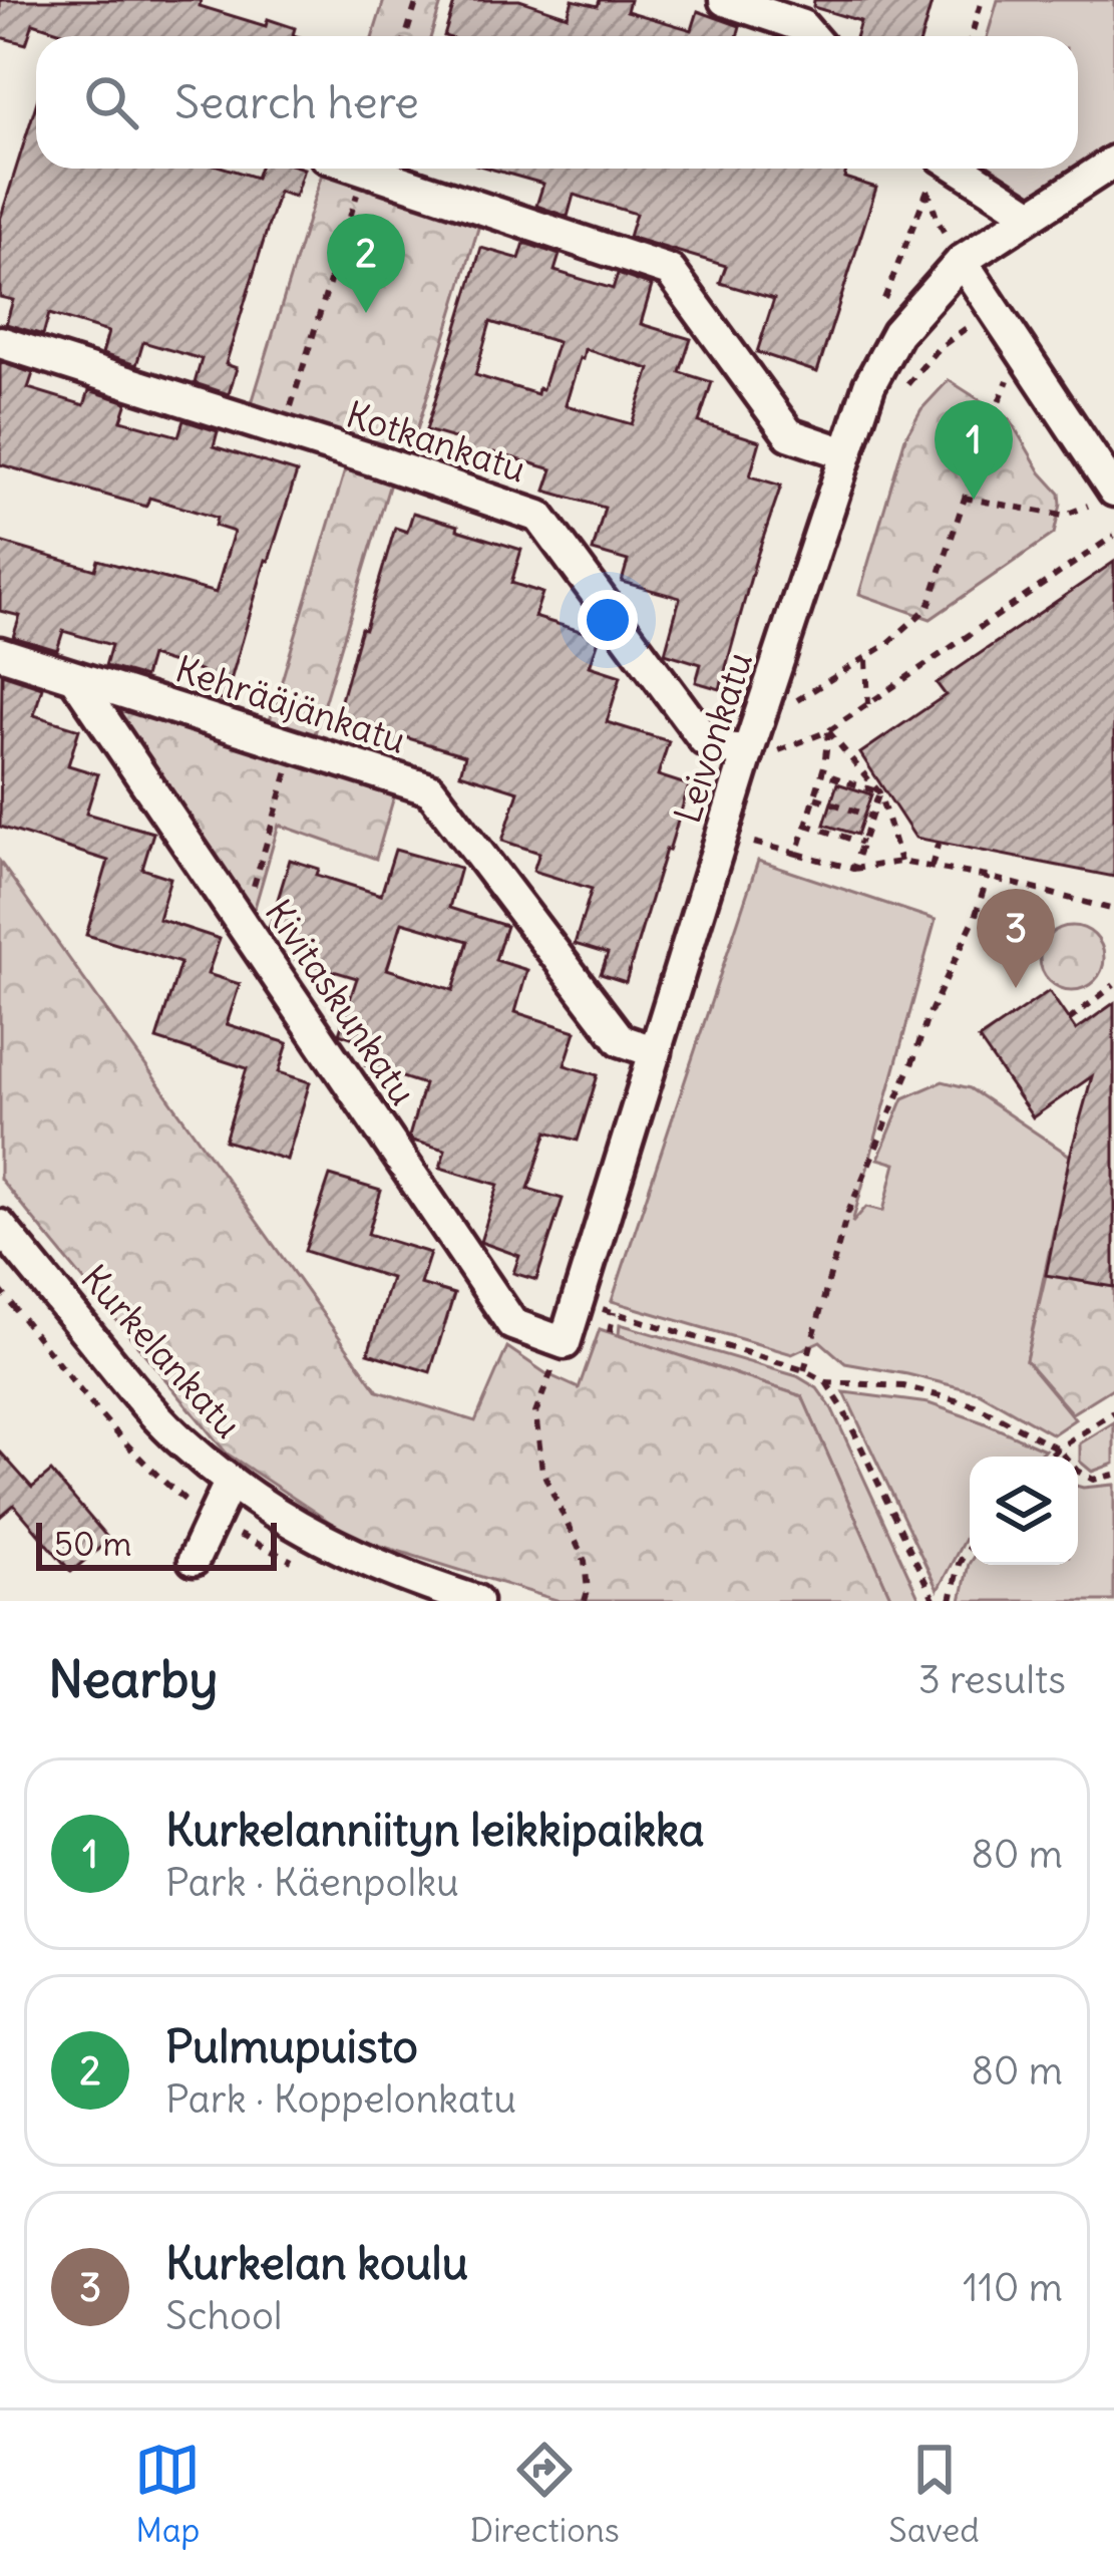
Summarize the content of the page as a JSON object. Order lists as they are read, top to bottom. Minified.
{"streets":{"street":["Kotkankatu","Kehrääjänkatu","Leivonkatu","Kivitaskunkatu","Kurkelankatu"]},"crossings":[["Kotkankatu","Leivonkatu"],["Kehrääjänkatu","Leivonkatu"],["Kehrääjänkatu","Kivitaskunkatu"],["Leivonkatu","Kivitaskunkatu"]],"scale_bar":"50 m","page":{"search":"Search here","pins":["2","1","3"],"scale":"50 m","heading":["Nearby","3 results"],"list":[{"mark":"1","name":"Kurkelanniityn leikkipaikka","note":"Park · Käenpolku","value":"80 m"},{"mark":"2","name":"Pulmupuisto","note":"Park · Koppelonkatu","value":"80 m"},{"mark":"3","name":"Kurkelan koulu","note":"School","value":"110 m"}],"nav":["Map","Directions","Saved"]}}
